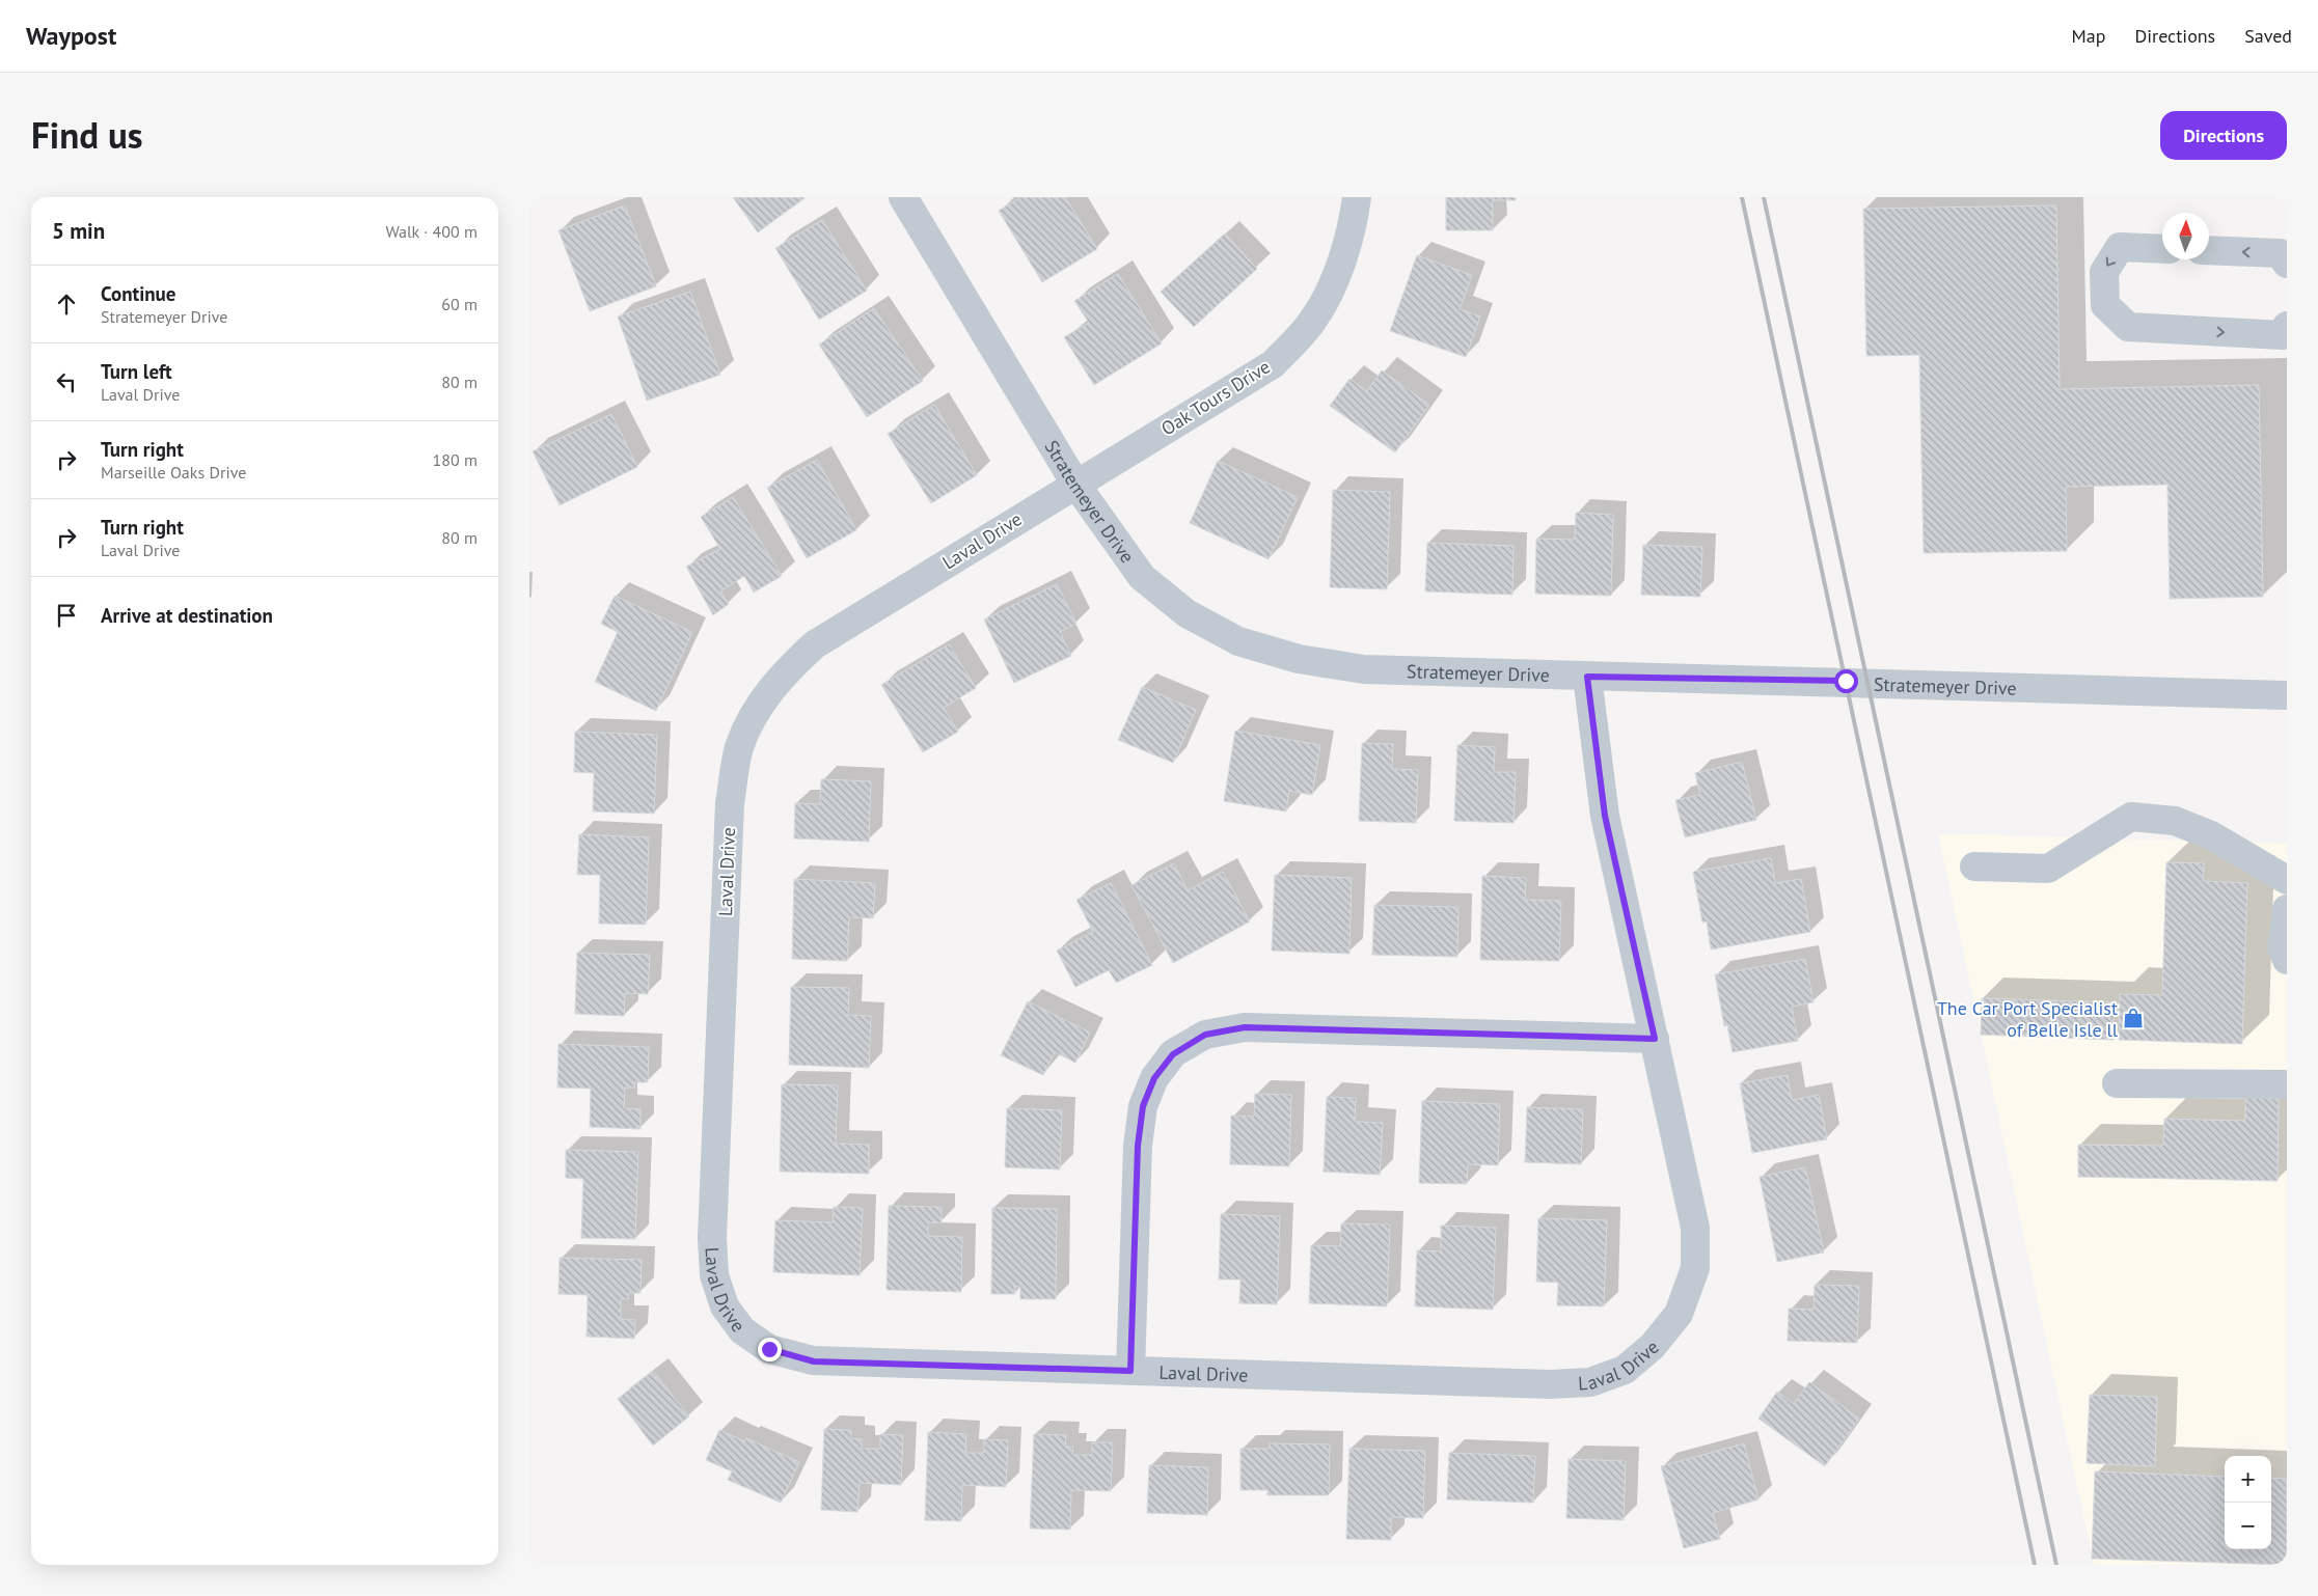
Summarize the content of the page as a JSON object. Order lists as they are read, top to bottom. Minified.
{"streets":{"street":["Oak Tours Drive","Stratemeyer Drive","Laval Drive"]},"crossings":[["Oak Tours Drive","Stratemeyer Drive"],["Oak Tours Drive","Laval Drive"],["Stratemeyer Drive","Laval Drive"]],"places":{"shop":["The Car Port Specialist of Belle Isle ll"]},"north":"top","page":{"header":"Waypost","nav":["Map","Directions","Saved"],"title":"Find us","buttons":"Directions","heading":["5 min","Walk · 400 m"],"list":[["Continue","Stratemeyer Drive","60 m"],["Turn left","Laval Drive","80 m"],["Turn right","Marseille Oaks Drive","180 m"],["Turn right","Laval Drive","80 m"],"Arrive at destination"],"map_buttons":["+","−"]}}
